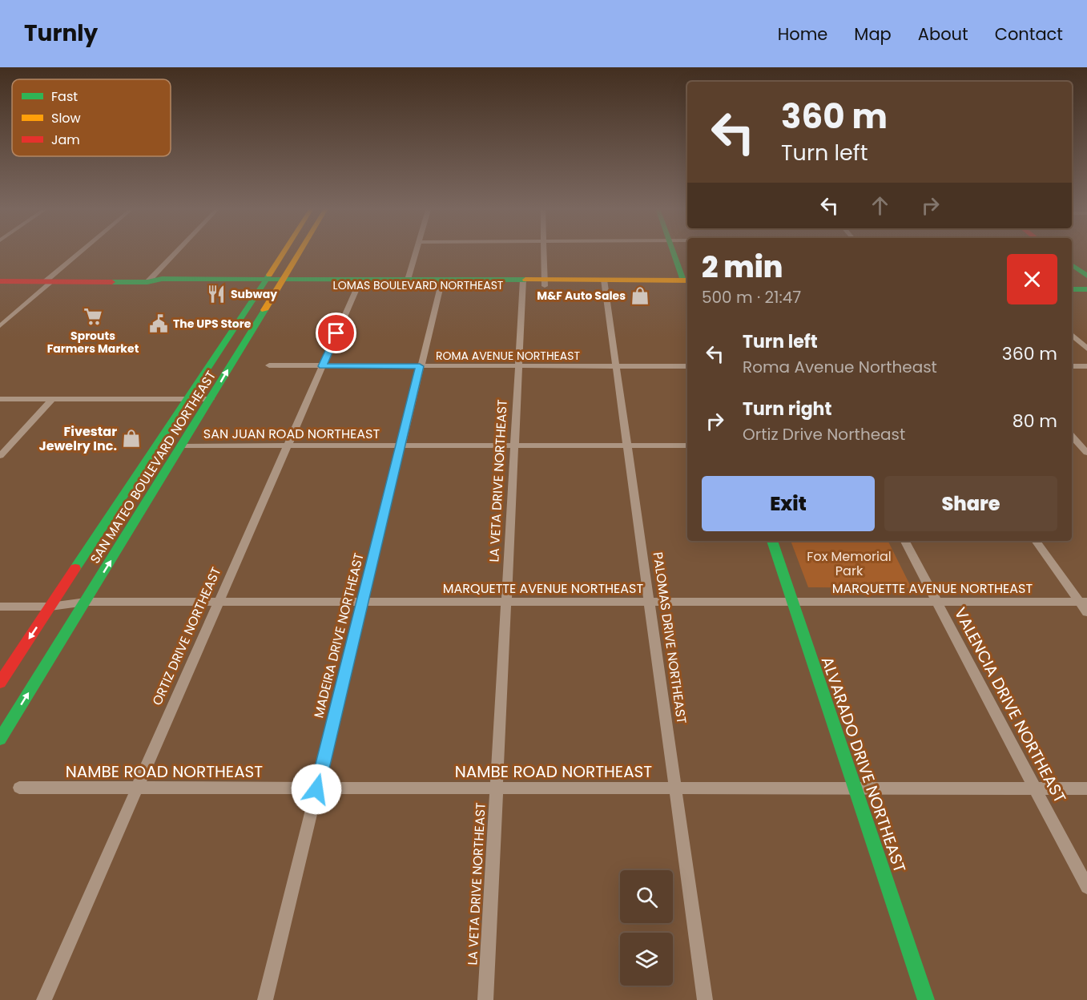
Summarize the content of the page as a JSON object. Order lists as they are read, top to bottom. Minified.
{"streets":{"main road":["LOMAS BOULEVARD NORTHEAST","SAN MATEO BOULEVARD NORTHEAST","ALVARADO DRIVE NORTHEAST"],"street":["ROMA AVENUE NORTHEAST","SAN JUAN ROAD NORTHEAST","LA VETA DRIVE NORTHEAST","MARQUETTE AVENUE NORTHEAST","MADEIRA DRIVE NORTHEAST","ORTIZ DRIVE NORTHEAST","PALOMAS DRIVE NORTHEAST","VALENCIA DRIVE NORTHEAST","NAMBE ROAD NORTHEAST"]},"crossings":[["LOMAS BOULEVARD NORTHEAST","SAN MATEO BOULEVARD NORTHEAST"],["LOMAS BOULEVARD NORTHEAST","LA VETA DRIVE NORTHEAST"],["LOMAS BOULEVARD NORTHEAST","MADEIRA DRIVE NORTHEAST"],["LOMAS BOULEVARD NORTHEAST","ORTIZ DRIVE NORTHEAST"],["LOMAS BOULEVARD NORTHEAST","PALOMAS DRIVE NORTHEAST"],["ROMA AVENUE NORTHEAST","LA VETA DRIVE NORTHEAST"],["ROMA AVENUE NORTHEAST","MADEIRA DRIVE NORTHEAST"],["ROMA AVENUE NORTHEAST","ORTIZ DRIVE NORTHEAST"],["ROMA AVENUE NORTHEAST","PALOMAS DRIVE NORTHEAST"],["SAN JUAN ROAD NORTHEAST","SAN MATEO BOULEVARD NORTHEAST"],["SAN JUAN ROAD NORTHEAST","LA VETA DRIVE NORTHEAST"],["SAN JUAN ROAD NORTHEAST","MADEIRA DRIVE NORTHEAST"],["SAN JUAN ROAD NORTHEAST","ORTIZ DRIVE NORTHEAST"],["SAN JUAN ROAD NORTHEAST","PALOMAS DRIVE NORTHEAST"],["SAN MATEO BOULEVARD NORTHEAST","MARQUETTE AVENUE NORTHEAST"],["LA VETA DRIVE NORTHEAST","MARQUETTE AVENUE NORTHEAST"],["LA VETA DRIVE NORTHEAST","NAMBE ROAD NORTHEAST"],["MARQUETTE AVENUE NORTHEAST","MADEIRA DRIVE NORTHEAST"],["MARQUETTE AVENUE NORTHEAST","ORTIZ DRIVE NORTHEAST"],["MARQUETTE AVENUE NORTHEAST","PALOMAS DRIVE NORTHEAST"],["MARQUETTE AVENUE NORTHEAST","VALENCIA DRIVE NORTHEAST"],["MARQUETTE AVENUE NORTHEAST","ALVARADO DRIVE NORTHEAST"],["MADEIRA DRIVE NORTHEAST","NAMBE ROAD NORTHEAST"],["ORTIZ DRIVE NORTHEAST","NAMBE ROAD NORTHEAST"],["PALOMAS DRIVE NORTHEAST","NAMBE ROAD NORTHEAST"],["VALENCIA DRIVE NORTHEAST","NAMBE ROAD NORTHEAST"],["ALVARADO DRIVE NORTHEAST","NAMBE ROAD NORTHEAST"]],"parks":["Fox Memorial Park"],"places":{"restaurant":["Subway"],"shop":["M&F Auto Sales","Fivestar Jewelry Inc."],"supermarket":["Sprouts Farmers Market"],"public building":["The UPS Store"]},"legend":["Fast","Slow","Jam"],"page":{"header":"Turnly","nav":["Home","Map","About","Contact"],"turn":["360 m","Turn left"],"heading":["2 min","500 m · 21:47"],"list":[{"name":"Turn left","note":"Roma Avenue Northeast","value":"360 m"},{"name":"Turn right","note":"Ortiz Drive Northeast","value":"80 m"}],"buttons":["Exit","Share"]}}
